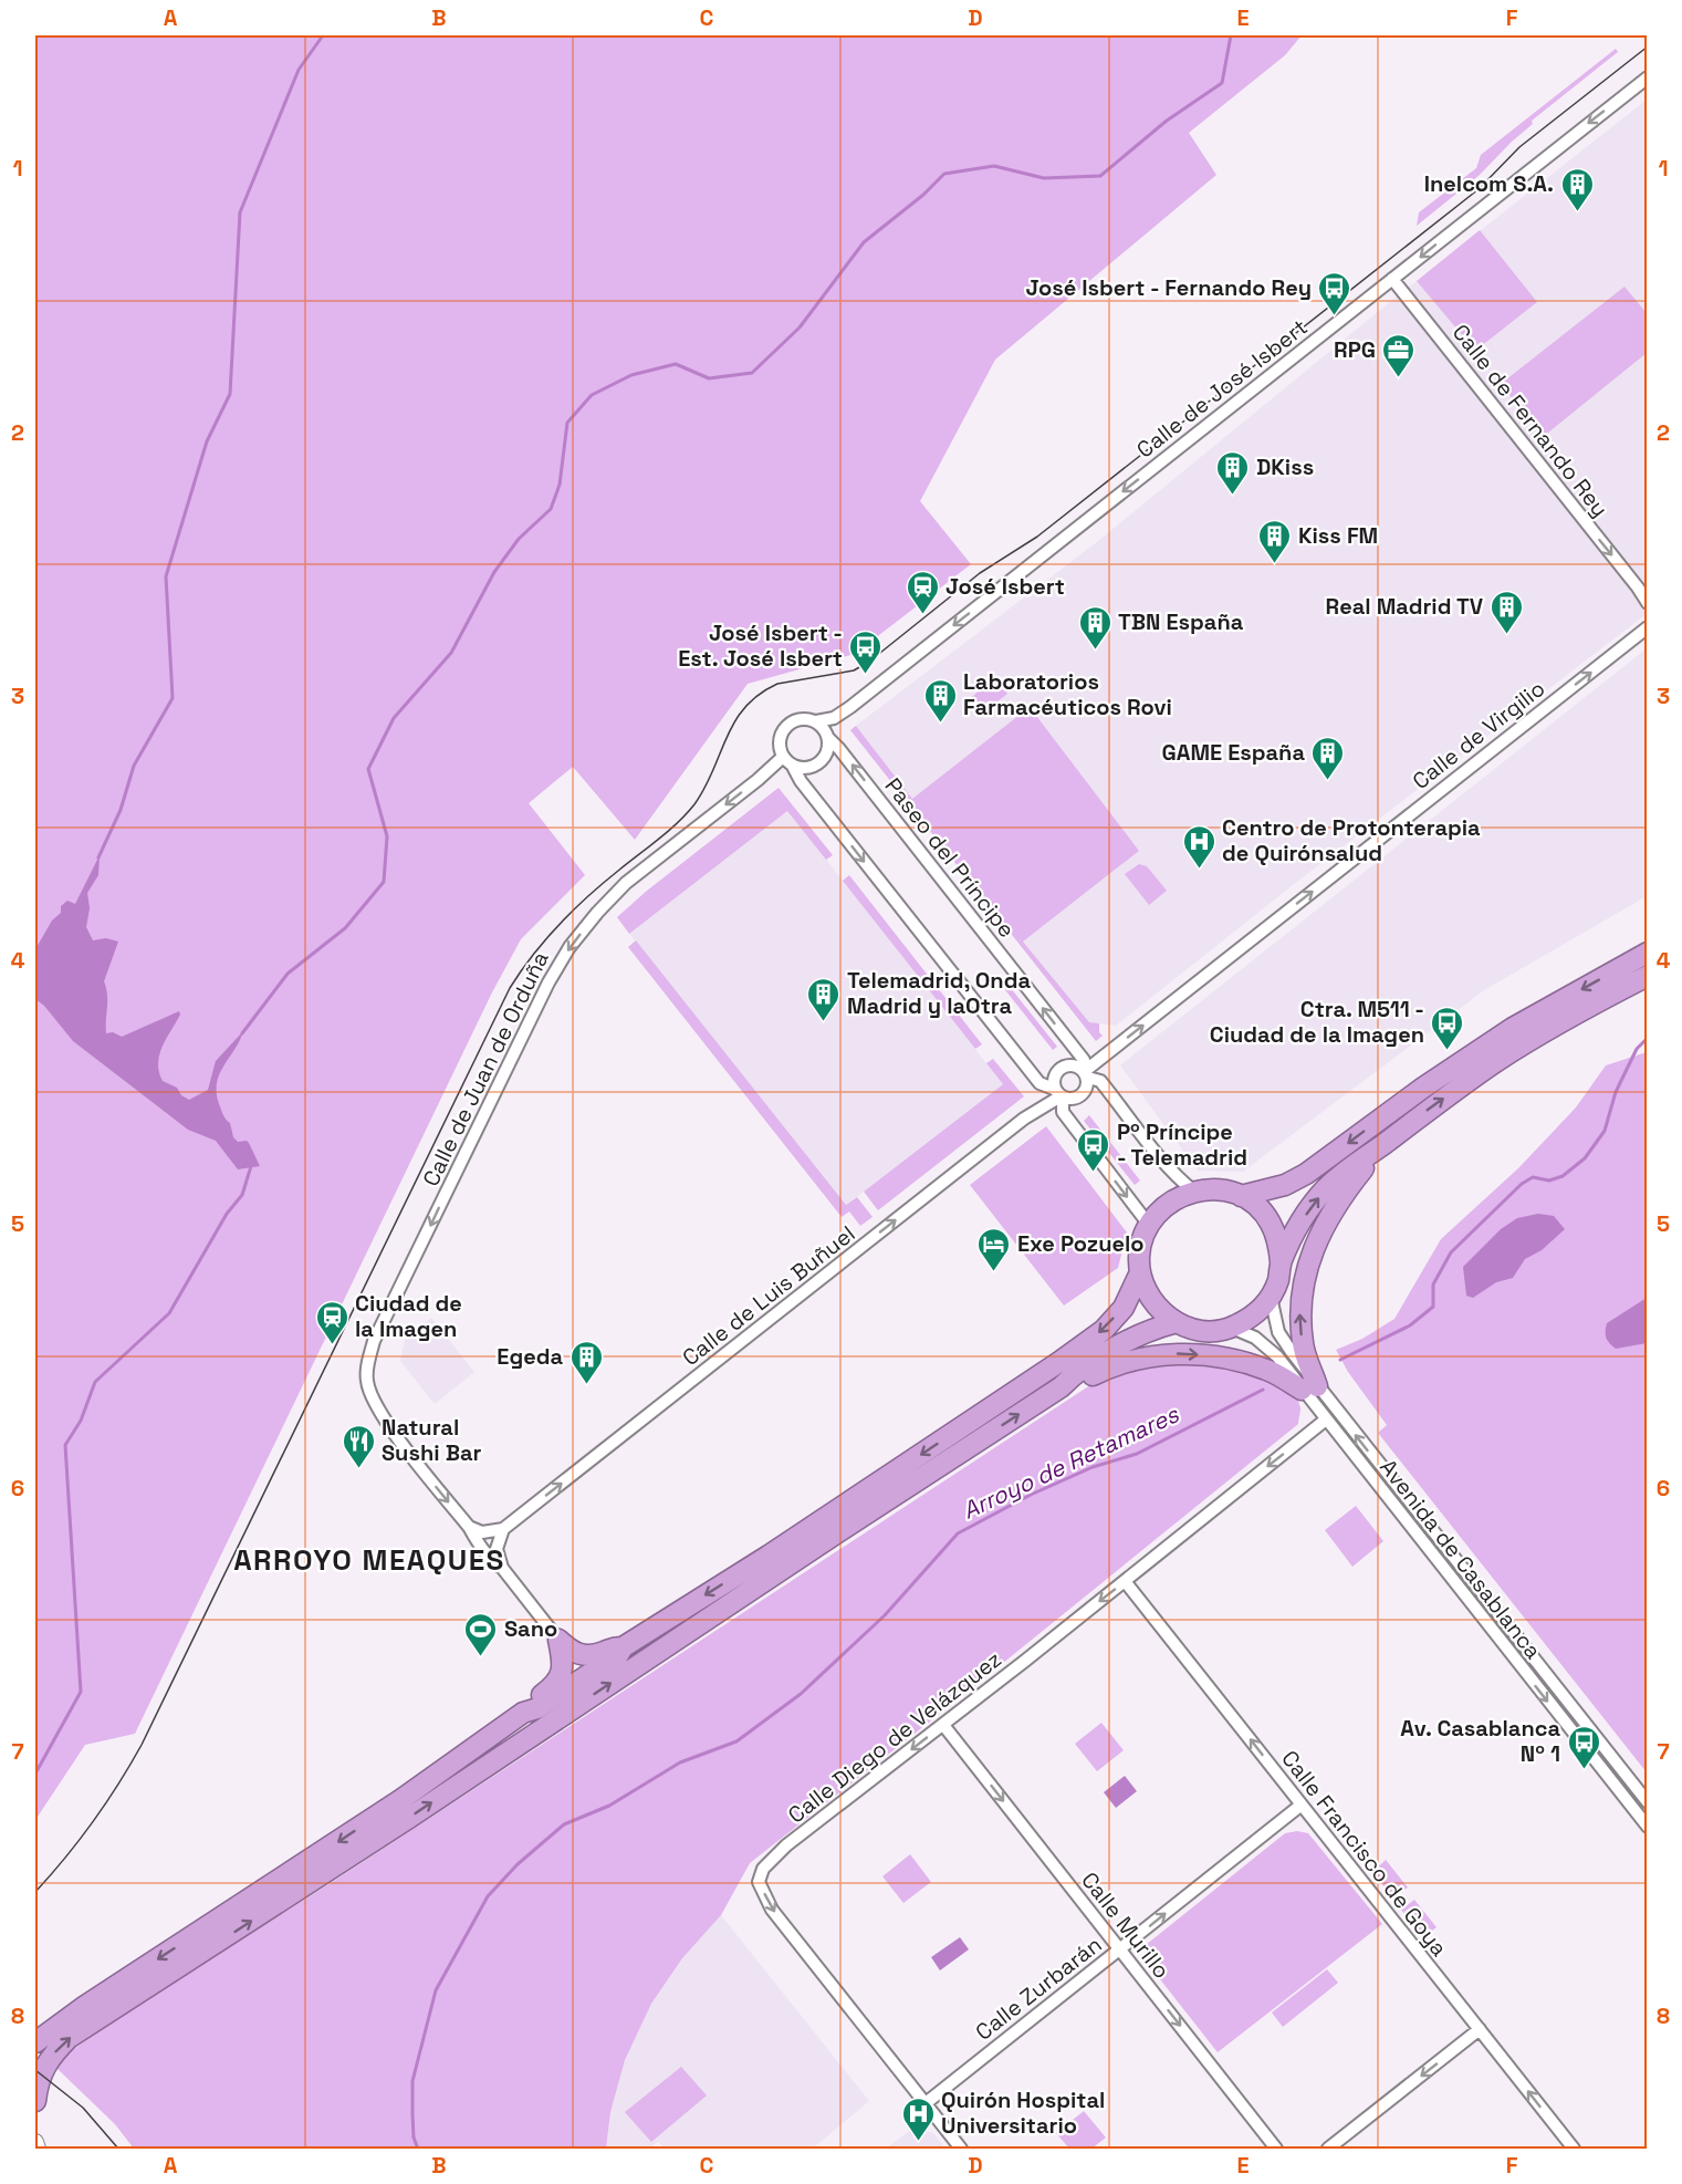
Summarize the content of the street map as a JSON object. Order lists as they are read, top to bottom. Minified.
{"streets":{"street":["Calle de José Isbert","Calle de Fernando Rey","Calle de Virgilio","Paseo del Príncipe","Calle de Juan de Orduña","Calle de Luis Buñuel","Avenida de Casablanca","Calle Diego de Velázquez","Calle Francisco de Goya","Calle Murillo","Calle Zurbarán"]},"crossings":[["Calle de José Isbert","Calle de Fernando Rey"],["Calle de José Isbert","Paseo del Príncipe"],["Calle de José Isbert","Calle de Juan de Orduña"],["Calle de Virgilio","Paseo del Príncipe"],["Calle de Virgilio","Calle de Luis Buñuel"],["Paseo del Príncipe","Calle de Juan de Orduña"],["Paseo del Príncipe","Calle de Luis Buñuel"],["Paseo del Príncipe","Avenida de Casablanca"],["Avenida de Casablanca","Calle Diego de Velázquez"],["Calle Diego de Velázquez","Calle Francisco de Goya"],["Calle Diego de Velázquez","Calle Murillo"],["Calle Diego de Velázquez","Calle Zurbarán"],["Calle Francisco de Goya","Calle Zurbarán"],["Calle Murillo","Calle Zurbarán"]],"one_way":["Calle de José Isbert","Calle de Fernando Rey","Calle de Virgilio","Calle de Juan de Orduña","Calle de Luis Buñuel","Calle Francisco de Goya","Calle Murillo","Calle Zurbarán"],"districts":["ARROYO MEAQUES"],"water":["Arroyo de Retamares"],"places":{"building":["Inelcom S.A.","DKiss","Kiss FM","Real Madrid TV","TBN España","Laboratorios Farmacéuticos Rovi","GAME España","Telemadrid, Onda Madrid y laOtra","Egeda"],"bus stop":["José Isbert - Fernando Rey","José Isbert - Est. José Isbert","Ctra. M511 - Ciudad de la Imagen","Pº Príncipe - Telemadrid","Av. Casablanca Nº 1"],"office":["RPG"],"station":["José Isbert","Ciudad de la Imagen"],"hospital":["Centro de Protonterapia de Quirónsalud","Quirón Hospital Universitario"],"hotel":["Exe Pozuelo"],"restaurant":["Natural Sushi Bar"],"sports":["Sano"]},"grid":{"columns":["A","B","C","D","E","F"],"rows":["1","2","3","4","5","6","7","8"]}}
